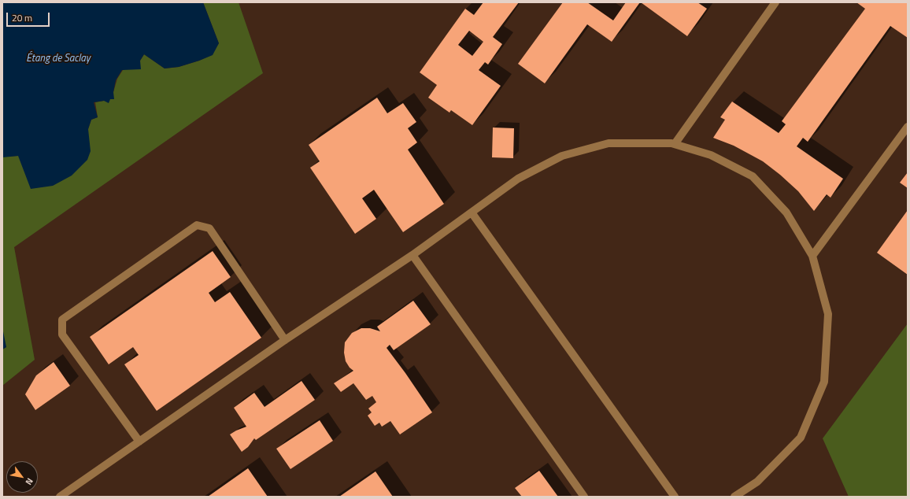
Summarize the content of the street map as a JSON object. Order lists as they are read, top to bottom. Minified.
{"water":["Étang de Saclay"],"scale_bar":"20 m","north":"bottom right"}
